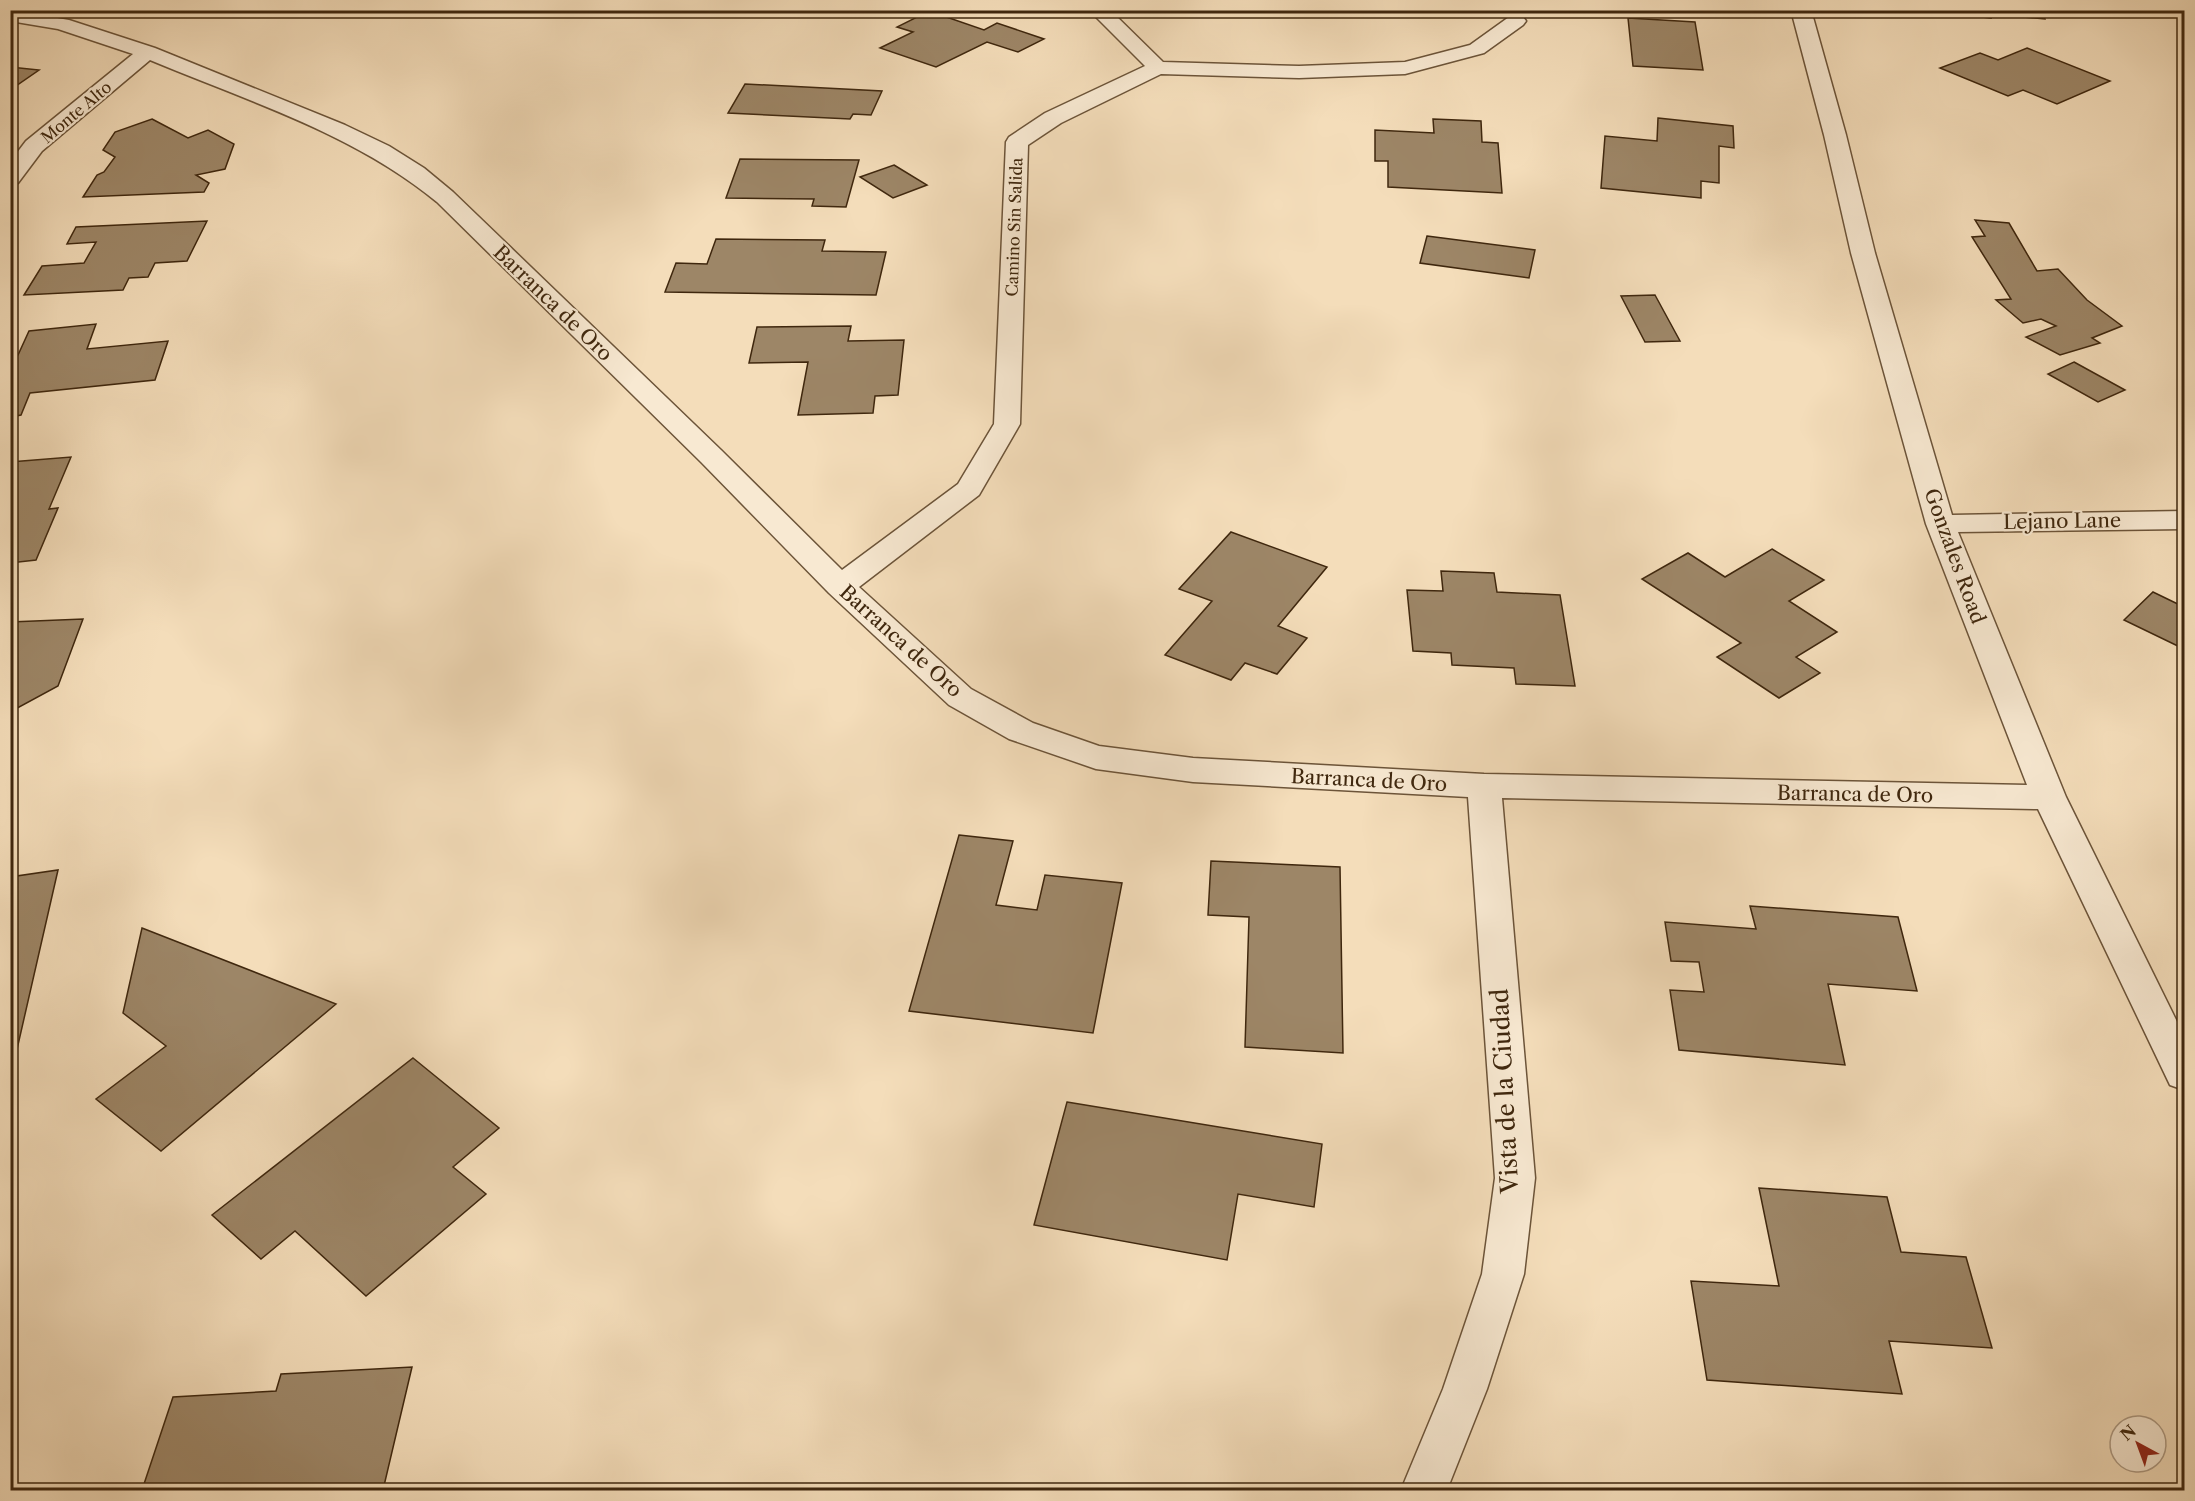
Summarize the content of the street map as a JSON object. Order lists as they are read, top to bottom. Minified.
{"streets":{"street":["Monte Alto","Camino Sin Salida","Barranca de Oro","Lejano Lane","Gonzales Road","Vista de la Ciudad"]},"crossings":[["Monte Alto","Barranca de Oro"],["Camino Sin Salida","Barranca de Oro"],["Barranca de Oro","Gonzales Road"],["Barranca de Oro","Vista de la Ciudad"],["Lejano Lane","Gonzales Road"]],"north":"top left"}
